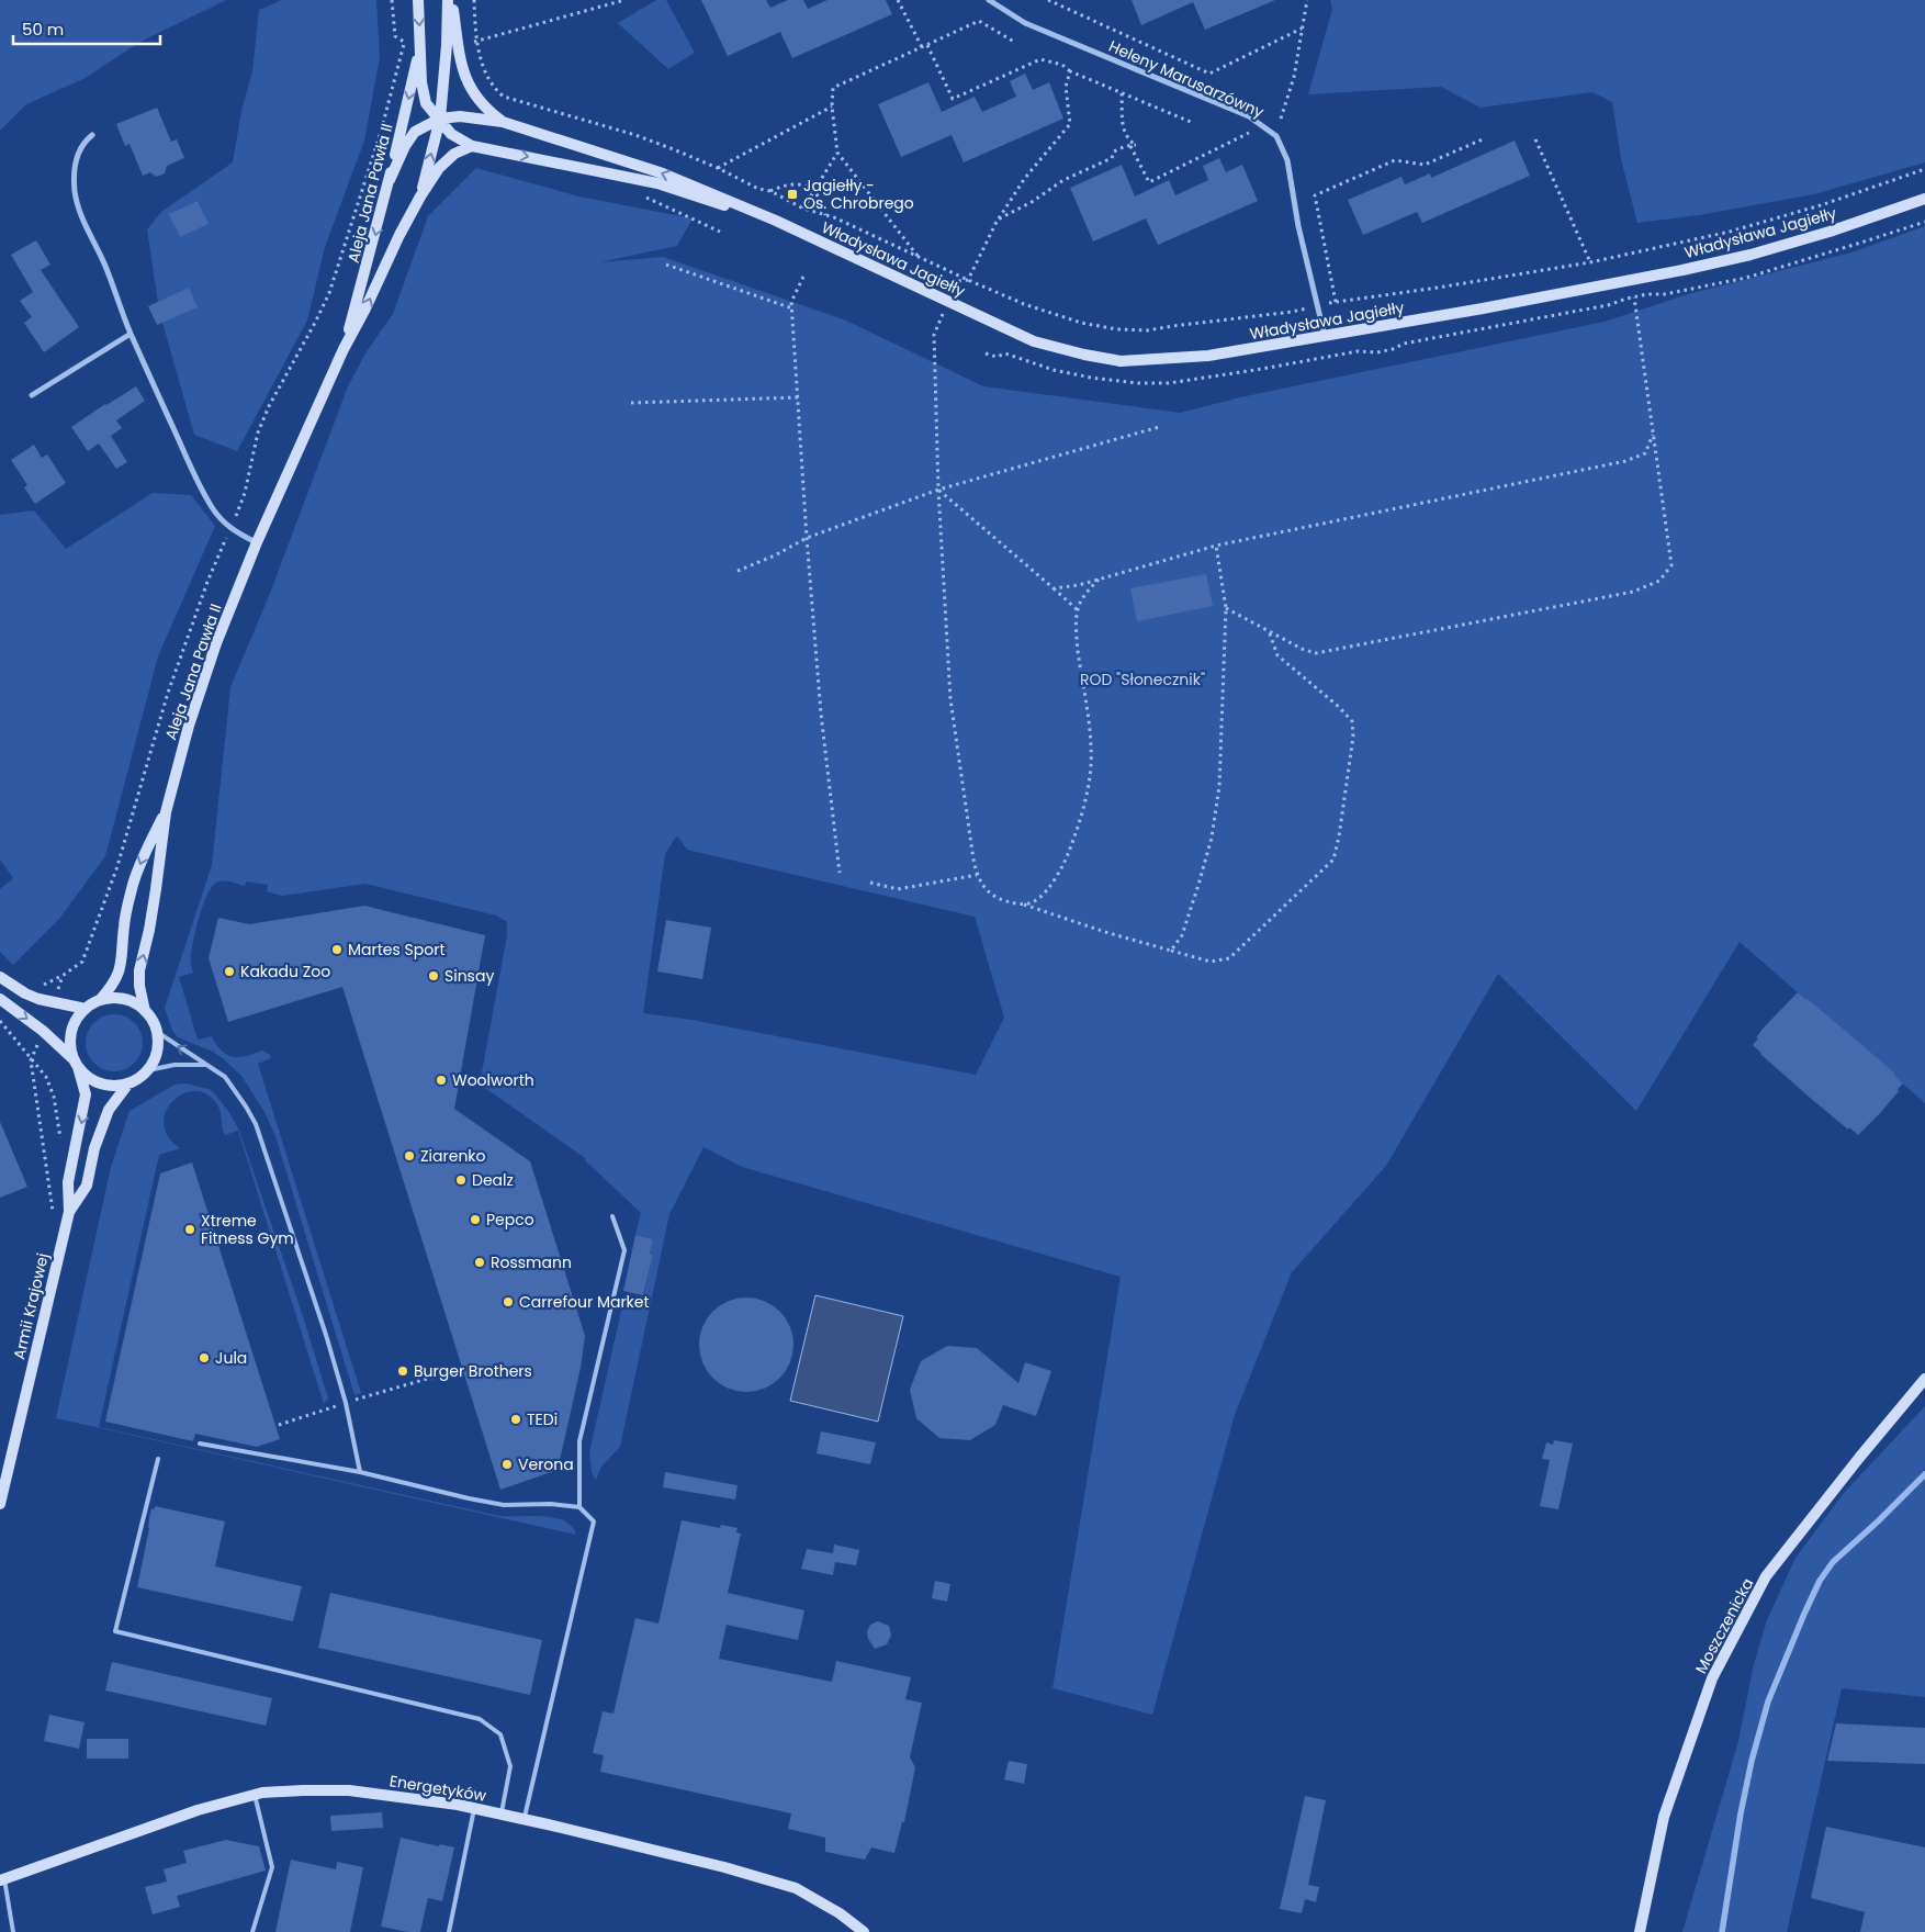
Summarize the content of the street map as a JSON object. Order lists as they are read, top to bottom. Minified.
{"streets":{"street":["Heleny Marusarzówny","Aleja Jana Pawła II","Władysława Jagiełły","Armii Krajowej","Moszczenicka","Energetyków"]},"crossings":[["Heleny Marusarzówny","Władysława Jagiełły"],["Aleja Jana Pawła II","Władysława Jagiełły"],["Aleja Jana Pawła II","Armii Krajowej"]],"parks":["ROD \"Słonecznik\""],"places":{"transit":["Jagiełły - Os. Chrobrego"],"other":["Martes Sport","Kakadu Zoo","Sinsay","Woolworth","Ziarenko","Dealz","Pepco","Xtreme Fitness Gym","Rossmann","Carrefour Market","Jula","Burger Brothers","TEDi","Verona"]},"scale_bar":"50 m"}
